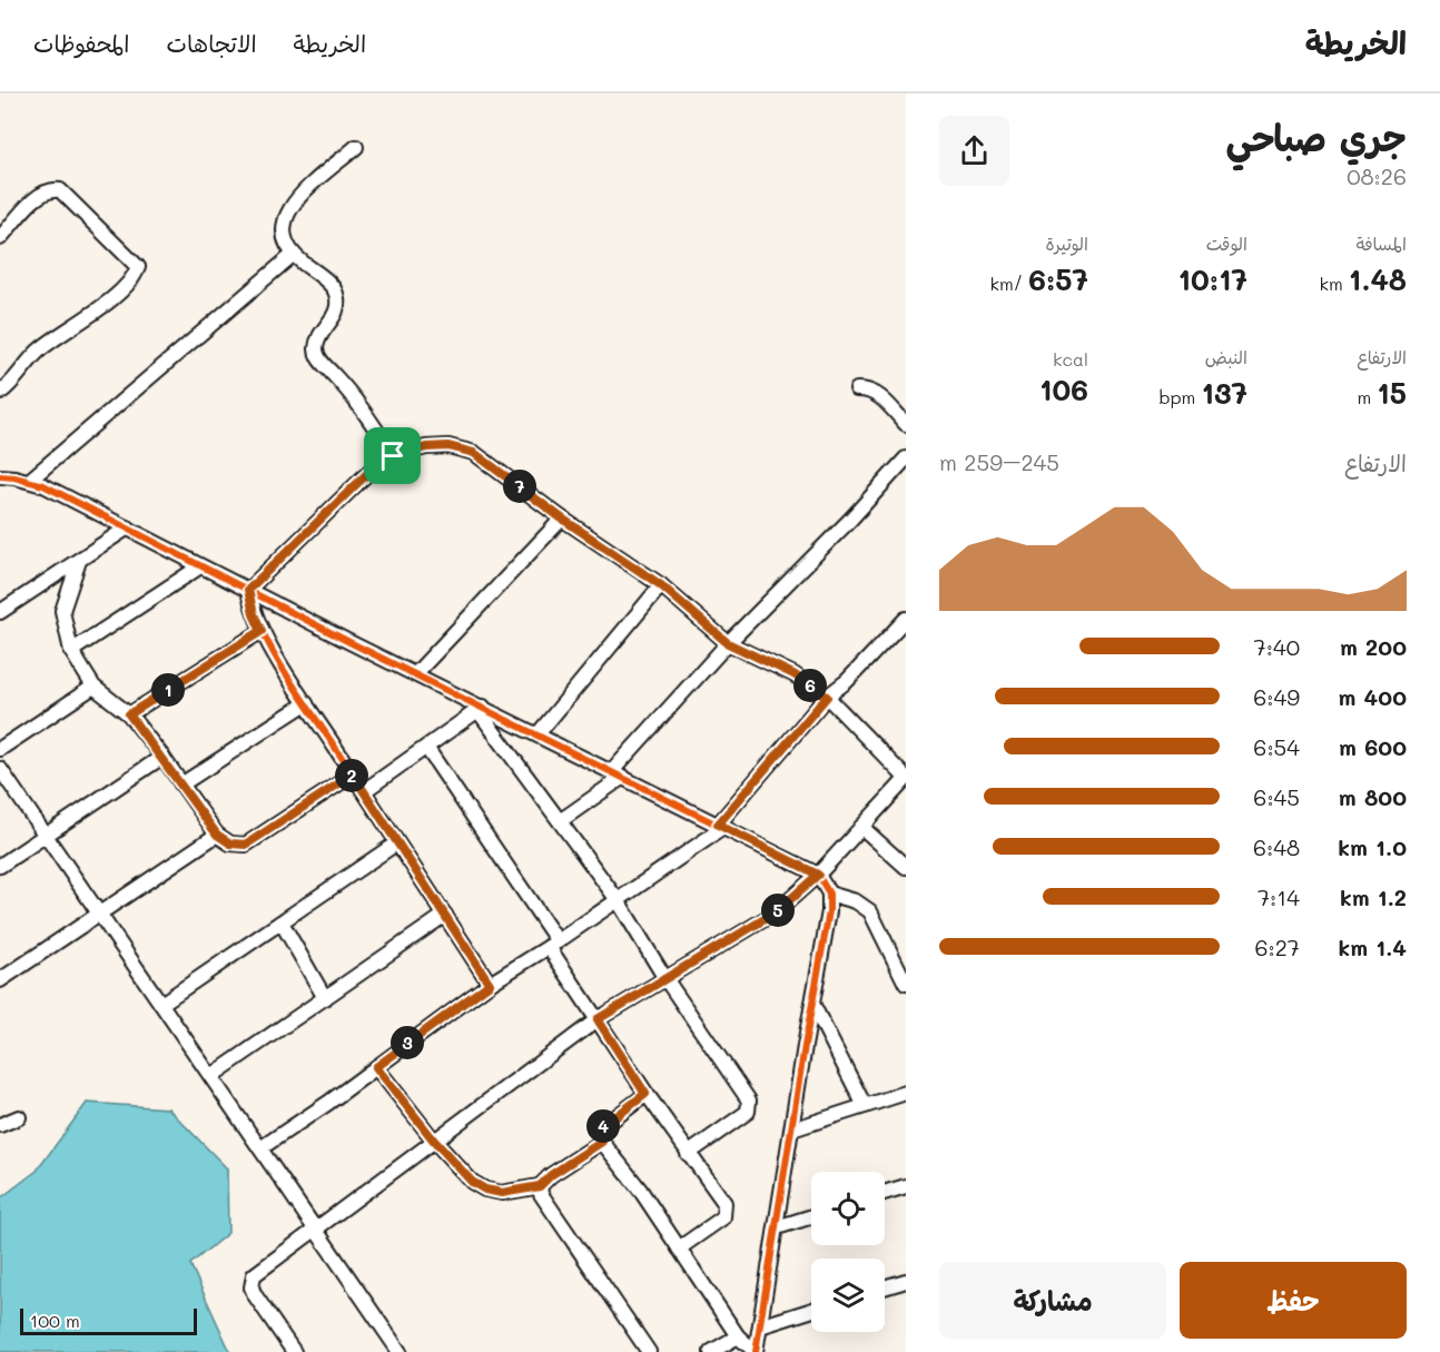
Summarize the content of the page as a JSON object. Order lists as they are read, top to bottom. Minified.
{"scale_bar":"100 m","page":{"header":"الخريطة","nav":["الخريطة","الاتجاهات","المحفوظات"],"heading":["جري صباحي","08:26"],"stats":[["المسافة","1.48 km"],["الوقت","10:17"],["الوتيرة","6:57 /km"],["الارتفاع","15 m"],["النبض","137 bpm"],["kcal","106"]],"chart":["الارتفاع","245–259 m"],"pins":["7","6","1","2","5","3","4"],"list":[{"name":"200 m","note":"7:40"},{"name":"400 m","note":"6:49"},{"name":"600 m","note":"6:54"},{"name":"800 m","note":"6:45"},{"name":"1.0 km","note":"6:48"},{"name":"1.2 km","note":"7:14"},{"name":"1.4 km","note":"6:27"}],"buttons":["حفظ","مشاركة"],"scale":"100 m"}}
